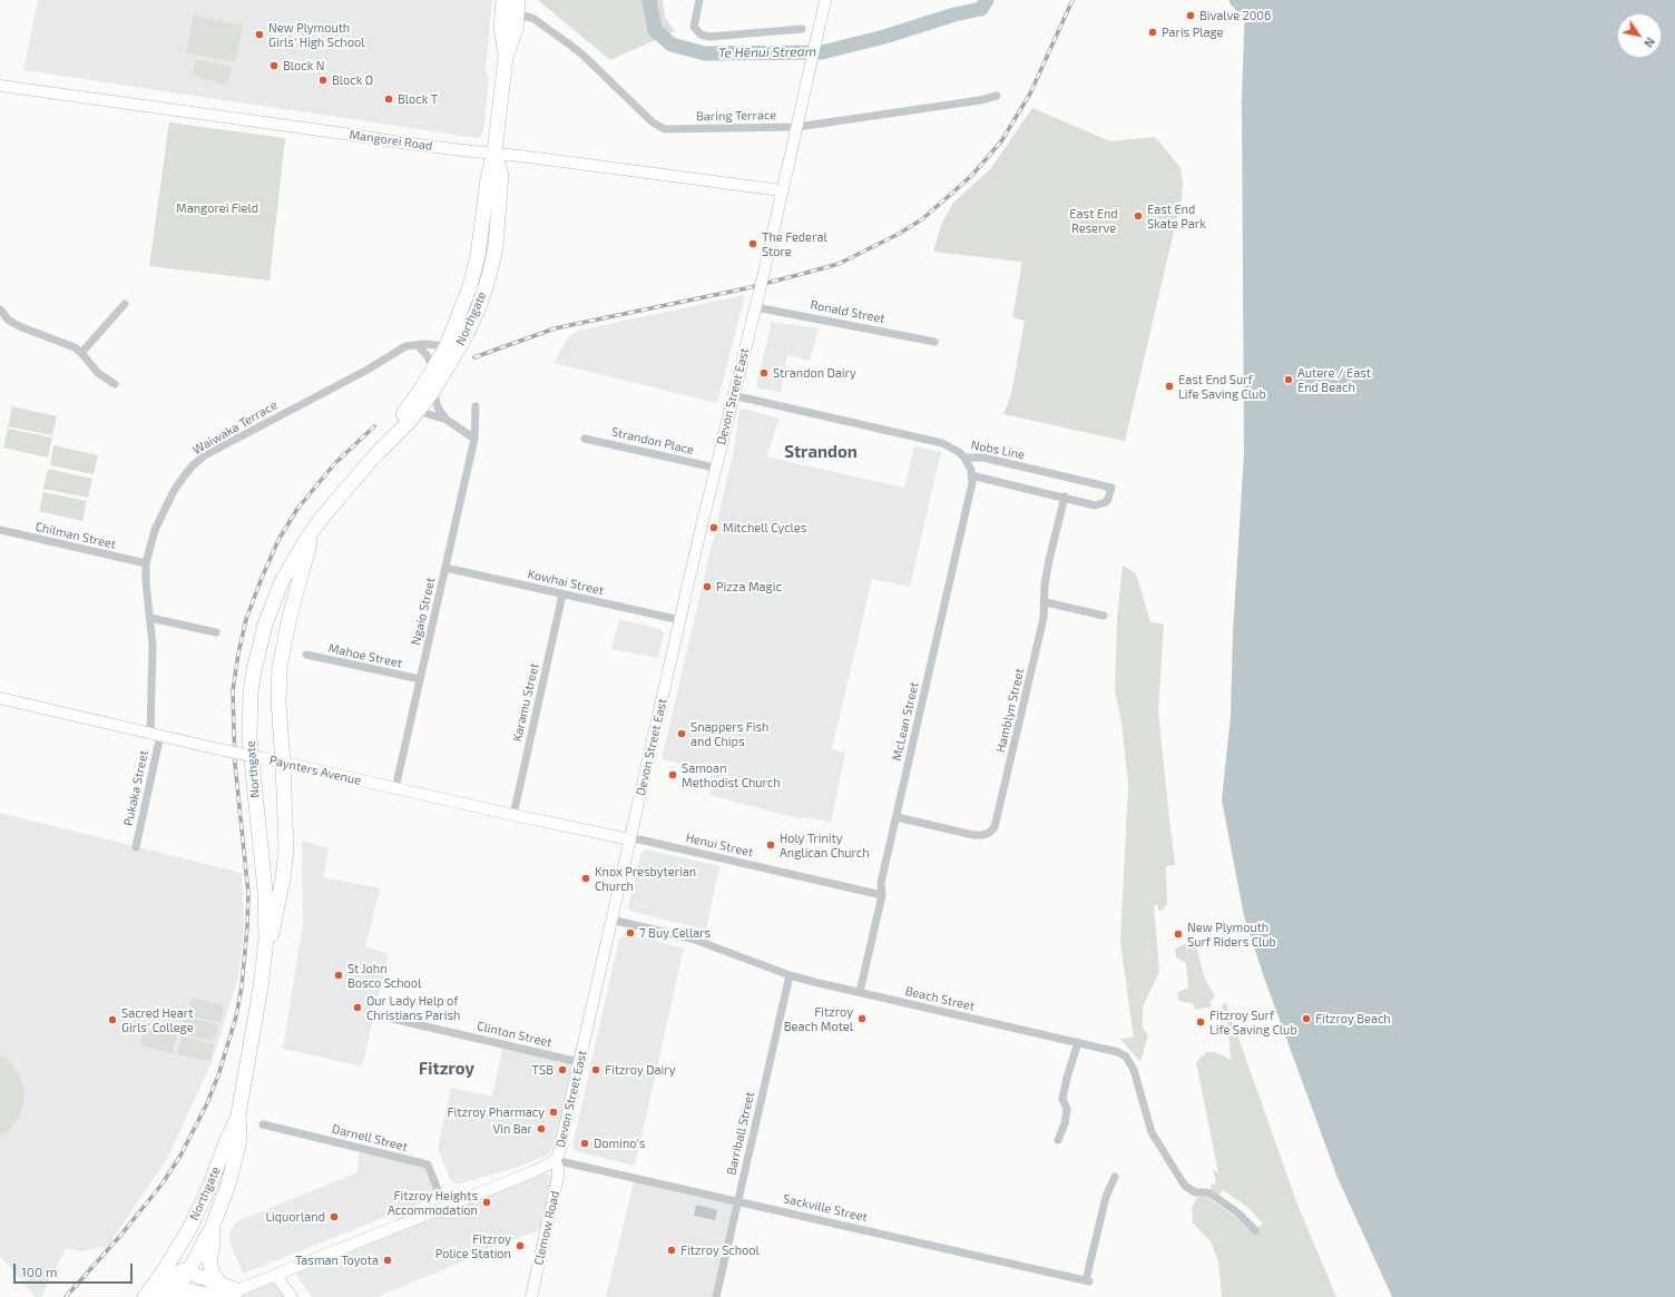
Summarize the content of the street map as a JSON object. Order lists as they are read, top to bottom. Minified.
{"streets":{"highway":["Northgate"],"main road":["Mangorei Road","Devon Street East","Paynters Avenue","Clemow Road"],"street":["Baring Terrace","Ronald Street","Waiwaka Terrace","Strandon Place","Nobs Line","Chilman Street","Kowhai Street","Ngaio Street","Mahoe Street","Karamu Street","Hamblyn Street","McLean Street","Pukaka Street","Henui Street","Beach Street","Clinton Street","Barriball Street","Darnell Street","Sackville Street"]},"crossings":[["Baring Terrace","Northgate"],["Baring Terrace","Devon Street East"],["Mangorei Road","Northgate"],["Mangorei Road","Devon Street East"],["Ronald Street","Devon Street East"],["Northgate","Waiwaka Terrace"],["Devon Street East","Strandon Place"],["Devon Street East","Nobs Line"],["Devon Street East","Kowhai Street"],["Devon Street East","Paynters Avenue"],["Devon Street East","Henui Street"],["Devon Street East","Beach Street"],["Devon Street East","Clinton Street"],["Devon Street East","Darnell Street"],["Devon Street East","Sackville Street"],["Devon Street East","Clemow Road"],["Waiwaka Terrace","Chilman Street"],["Waiwaka Terrace","Paynters Avenue"],["Waiwaka Terrace","Pukaka Street"],["Nobs Line","Hamblyn Street"],["Nobs Line","McLean Street"],["Kowhai Street","Ngaio Street"],["Kowhai Street","Karamu Street"],["Ngaio Street","Mahoe Street"],["Ngaio Street","Paynters Avenue"],["Karamu Street","Paynters Avenue"],["Hamblyn Street","McLean Street"],["McLean Street","Henui Street"],["McLean Street","Beach Street"],["Paynters Avenue","Pukaka Street"],["Paynters Avenue","Henui Street"],["Beach Street","Barriball Street"],["Barriball Street","Sackville Street"],["Sackville Street","Clemow Road"]],"districts":["Strandon","Fitzroy"],"water":["Te Hēnui Stream"],"parks":["Mangorei Field","East End Reserve"],"places":["Bivalve 2006","Paris Plage","New Plymouth Girls' High School","Block N","Block O","Block T","East End Skate Park","The Federal Store","Strandon Dairy","Autere / East End Beach","East End Surf Life Saving Club","Mitchell Cycles","Pizza Magic","Snappers Fish and Chips","Samoan Methodist Church","Holy Trinity Anglican Church","Knox Presbyterian Church","7 Buy Cellars","New Plymouth Surf Riders Club","St John Bosco School","Our Lady Help of Christians Parish","Fitzroy Beach Motel","Fitzroy Beach","Sacred Heart Girls' College","Fitzroy Surf Life Saving Club","TSB","Fitzroy Dairy","Fitzroy Pharmacy","Vin Bar","Domino's","Fitzroy Heights Accommodation","Liquorland","Fitzroy Police Station","Fitzroy School","Tasman Toyota"],"scale_bar":"100 m","north":"bottom right"}
